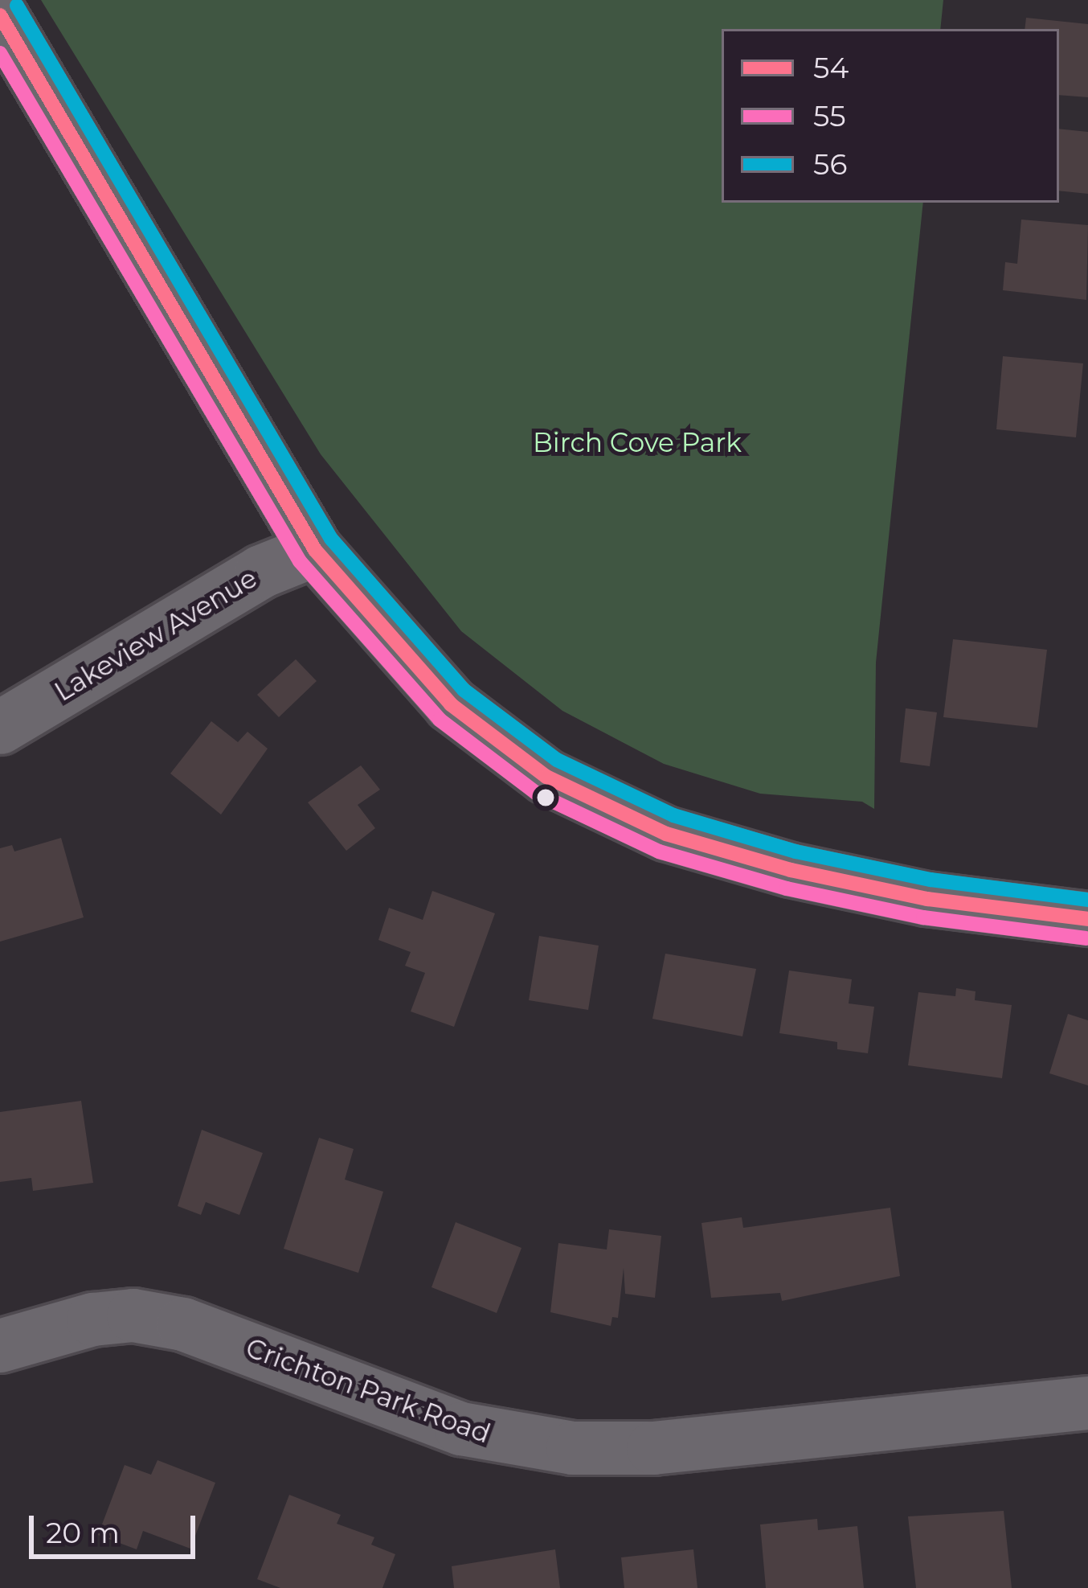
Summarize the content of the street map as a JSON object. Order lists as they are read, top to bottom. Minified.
{"streets":{"street":["Lakeview Avenue","Crichton Park Road"]},"parks":["Birch Cove Park"],"lines":["transit line 56","transit line 54","transit line 55"],"legend":["54","55","56"],"scale_bar":"20 m"}
